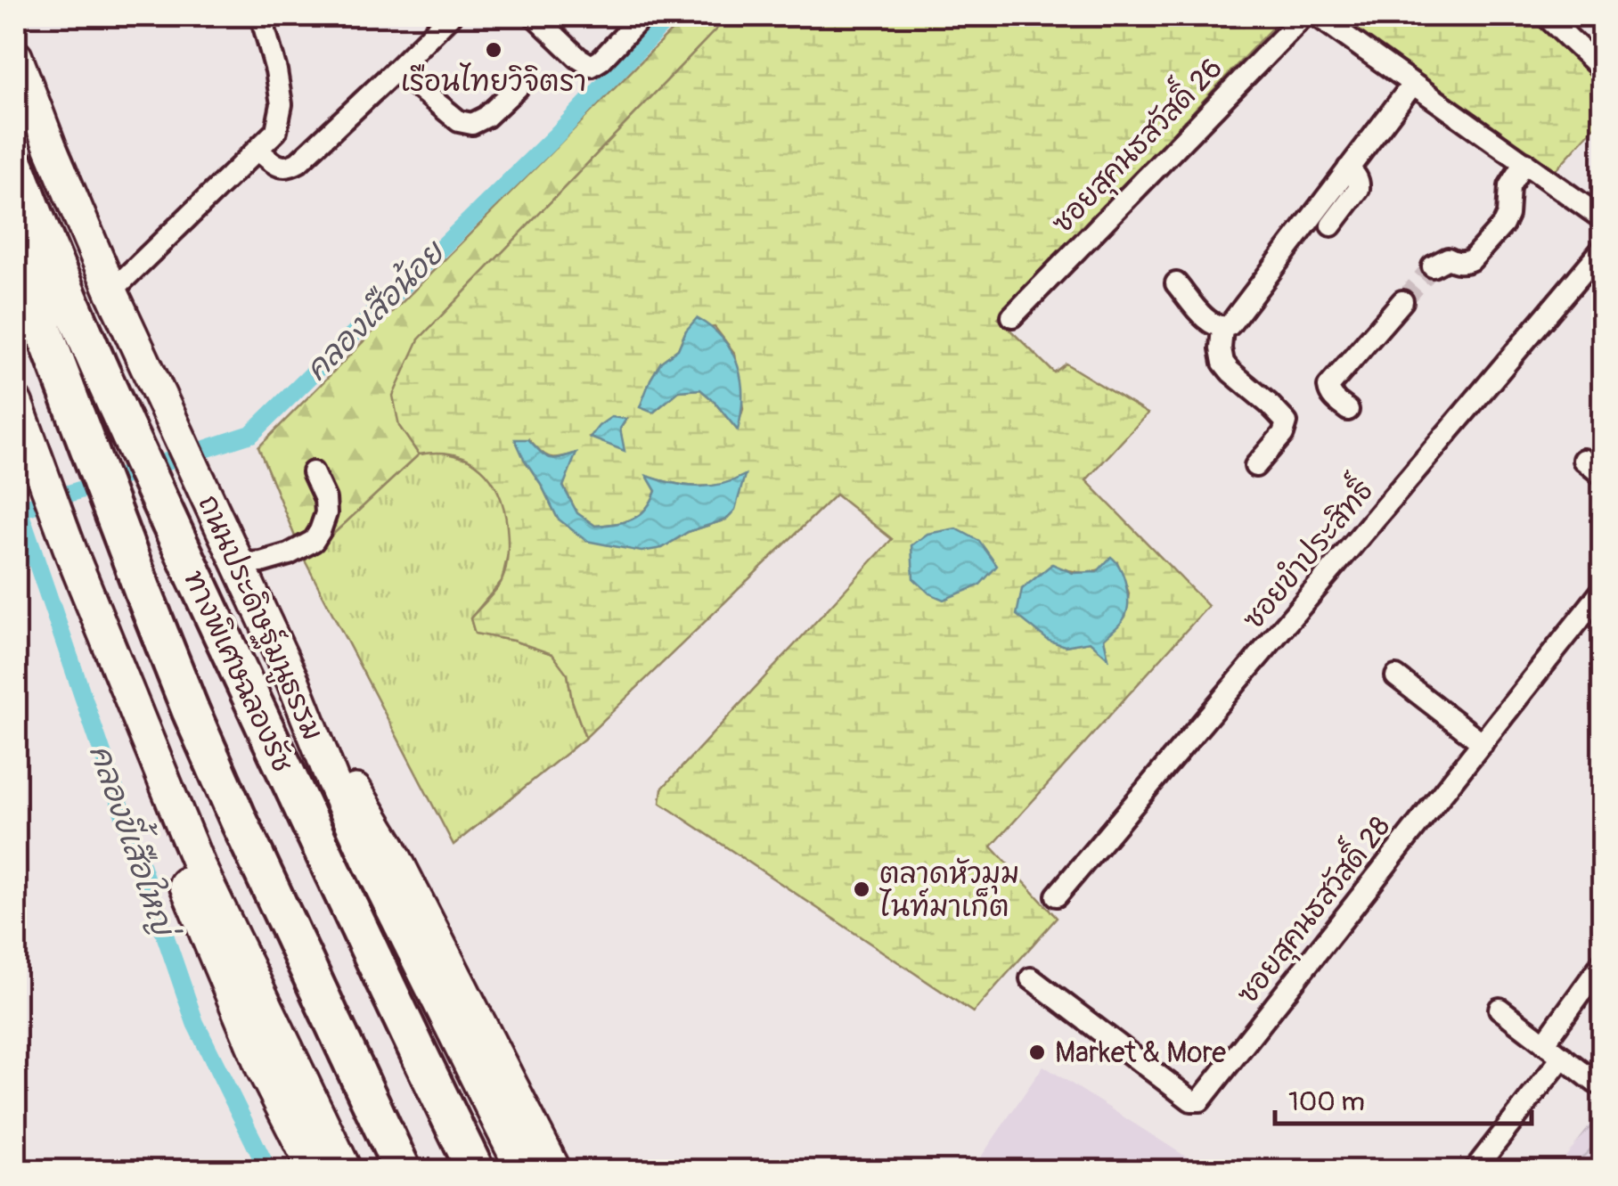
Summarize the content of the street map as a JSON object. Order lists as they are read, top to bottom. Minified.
{"streets":{"highway":["ทางพิเศษฉลองรัช"],"main road":["ถนนประดิษฐ์มนูธรรม"],"street":["ซอยสุคนธสวัสดิ์ 26","ซอยขำประสิทธิ์","ซอยสุคนธสวัสดิ์ 28"]},"water":["คลองเสือน้อย","คลองขี้เสือใหญ่"],"places":["เรือนไทยวิจิตรา","ตลาดหัวมุม ไนท์มาเก็ต","Market & More"],"scale_bar":"100 m"}
